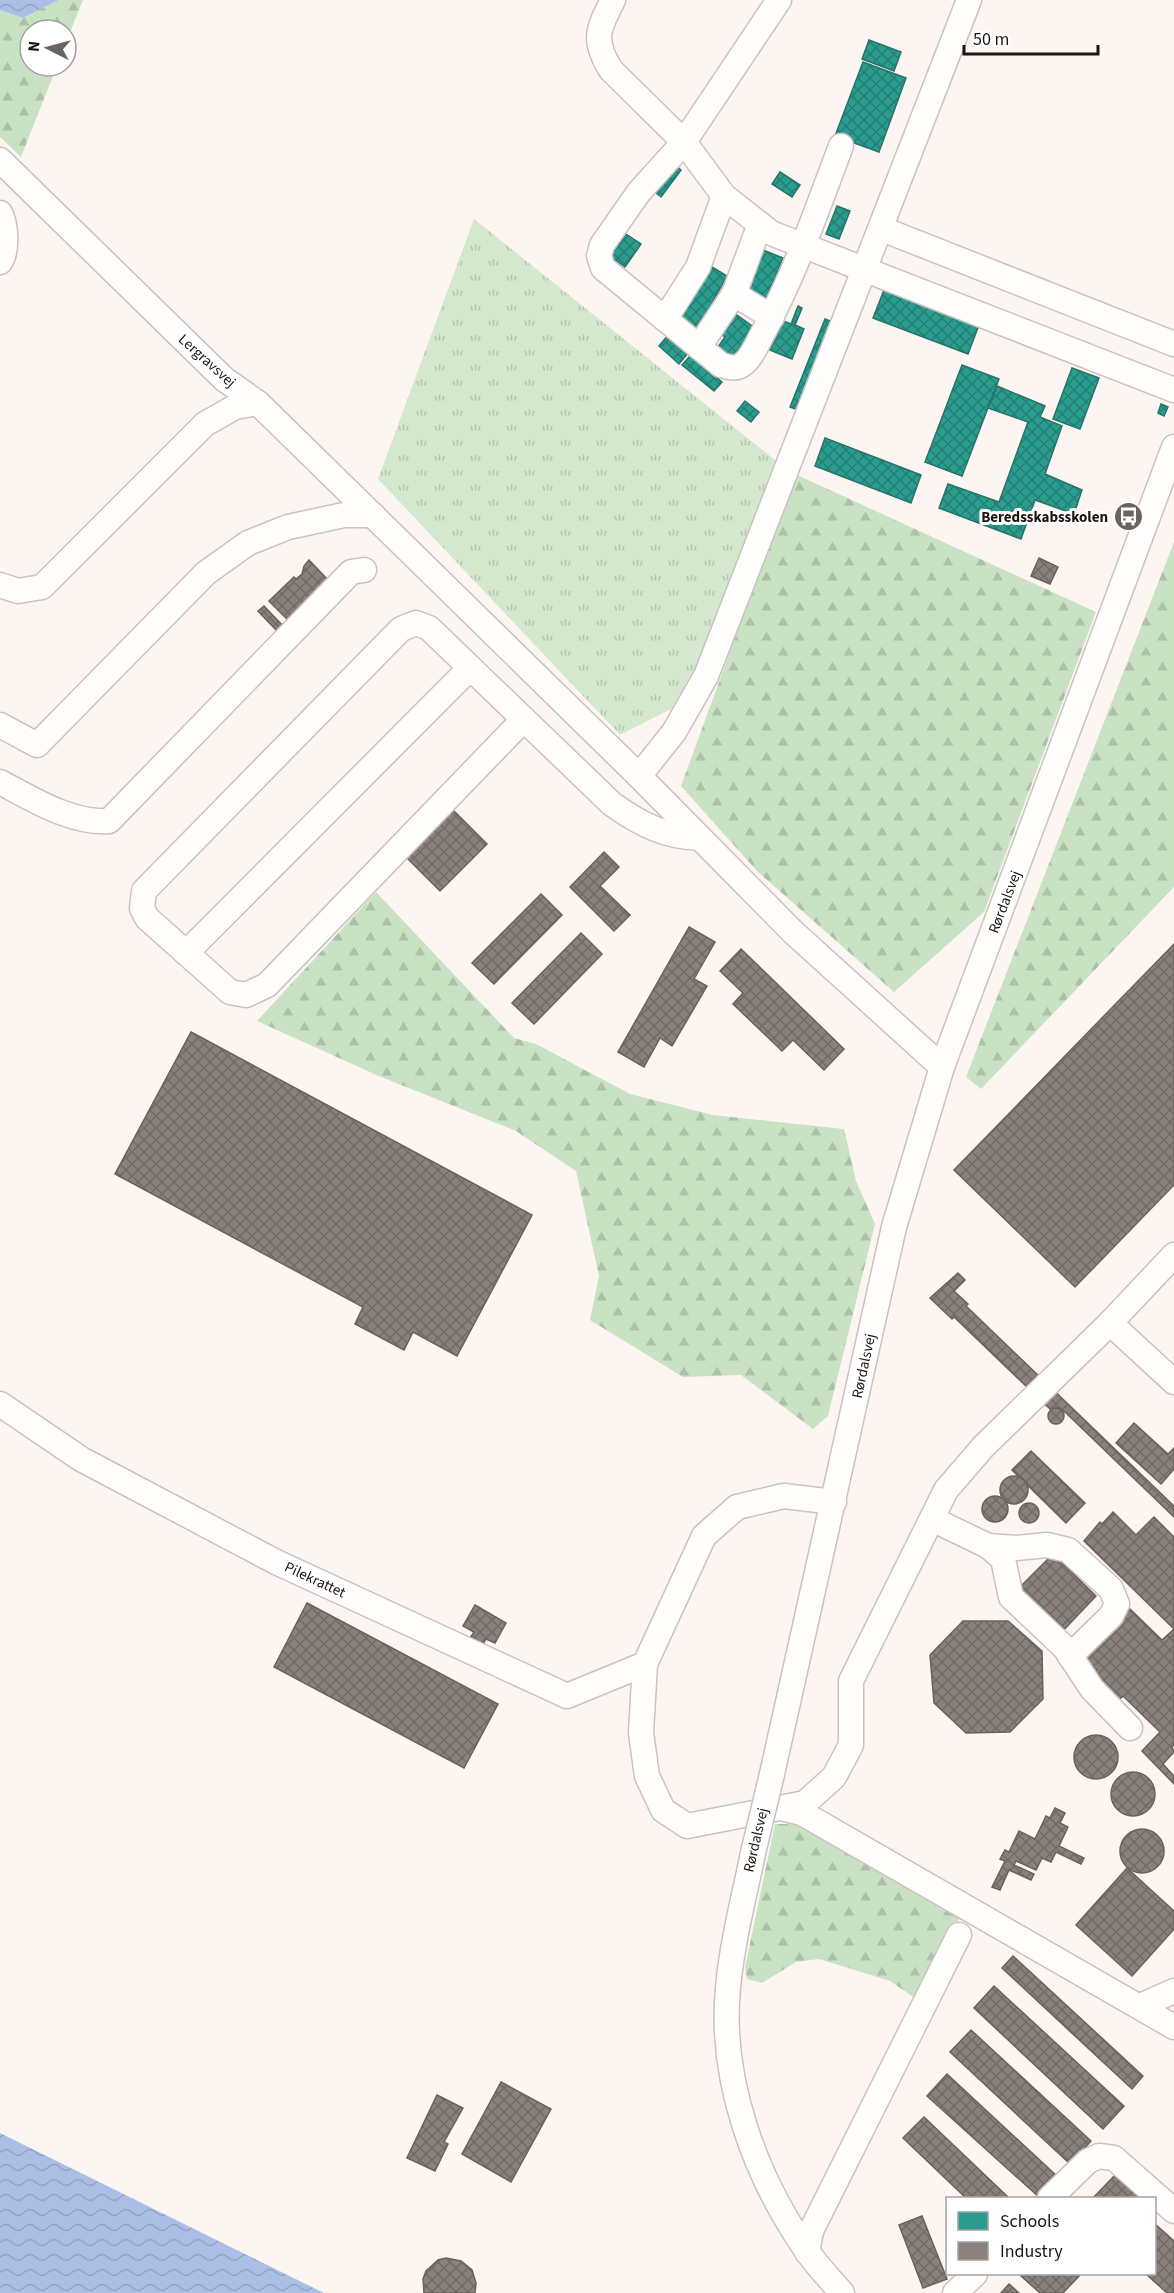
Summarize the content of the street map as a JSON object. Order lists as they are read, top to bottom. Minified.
{"streets":{"street":["Lergravsvej","Rørdalsvej","Pilekrattet"]},"places":{"bus stop":["Beredsskabsskolen"]},"legend":["Schools","Industry"],"scale_bar":"50 m","north":"left"}
